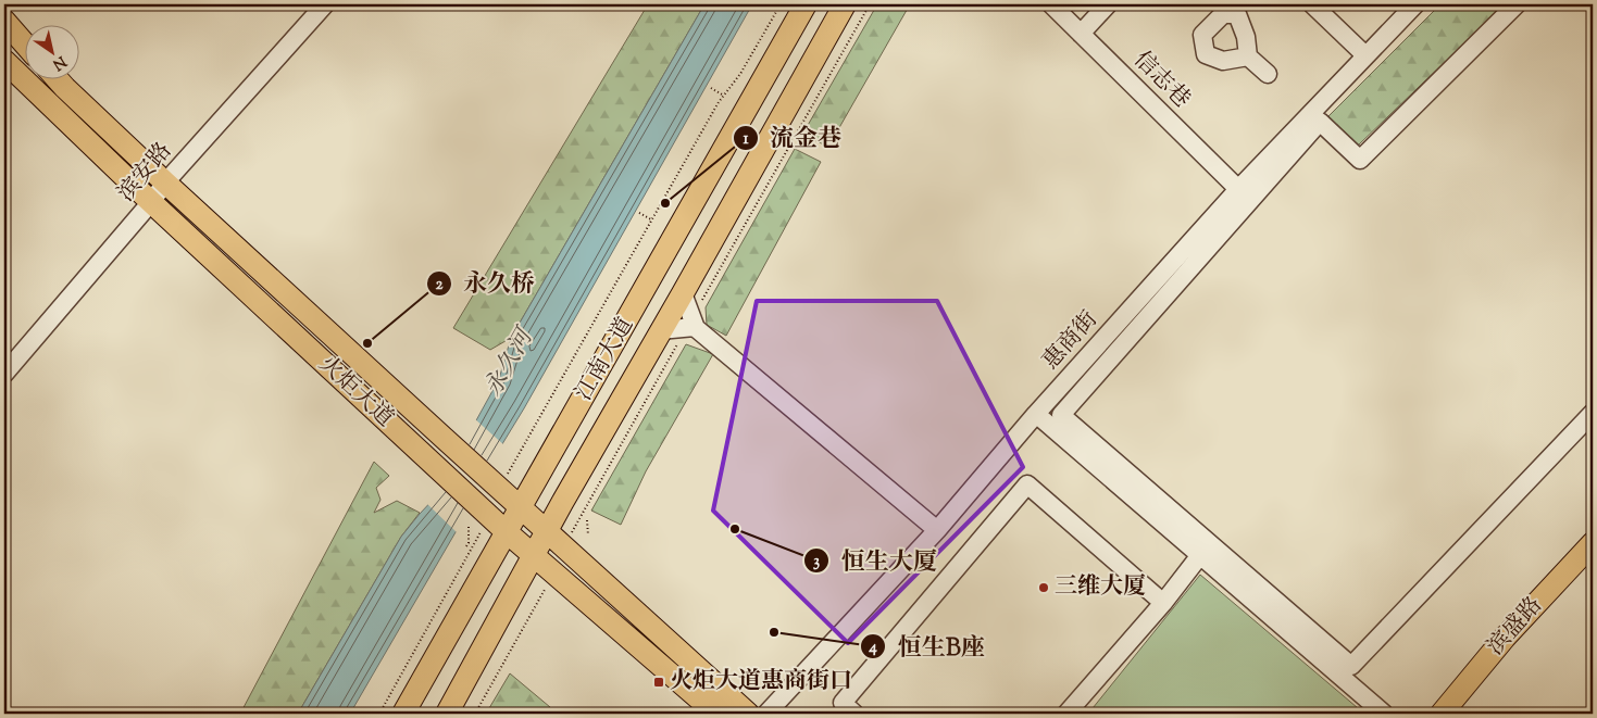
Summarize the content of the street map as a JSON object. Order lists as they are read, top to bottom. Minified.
{"streets":{"main road":["江南大道","火炬大道","滨盛路"],"street":["信志巷","滨安路","惠商街"]},"crossings":[["信志巷","惠商街"],["滨安路","火炬大道"],["江南大道","火炬大道"]],"water":["永久河"],"places":{"other":["流金巷","永久桥","恒生大厦","三维大厦","恒生B座"],"transit":["火炬大道惠商街口"]},"north":"bottom right"}
